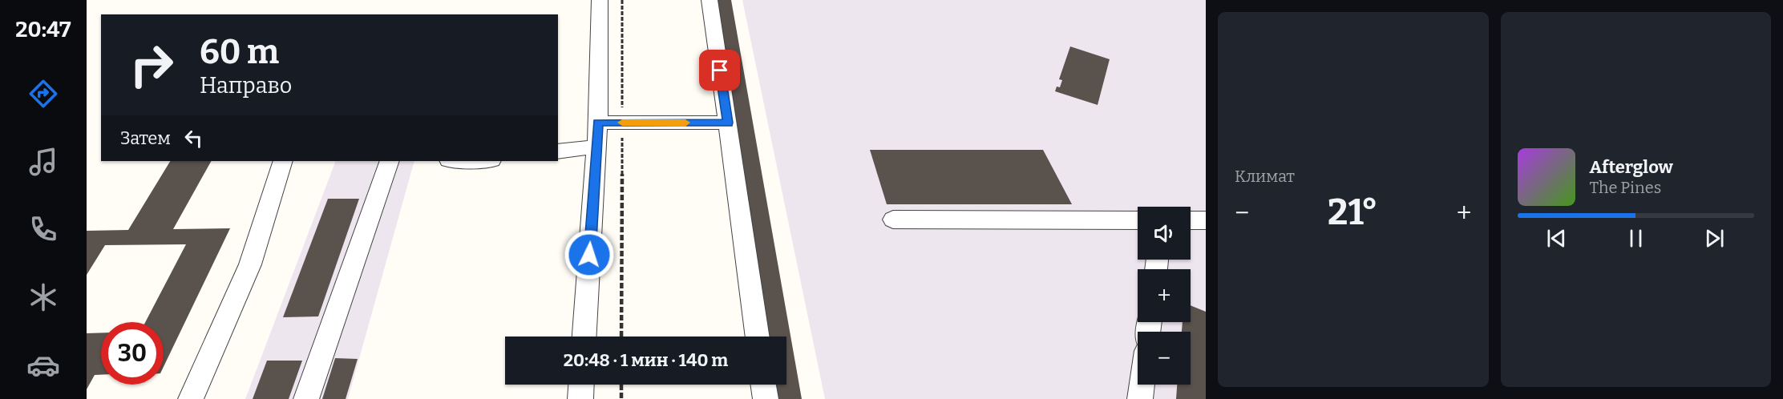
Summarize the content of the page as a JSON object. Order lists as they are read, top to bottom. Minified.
{"page":{"tabs":"20:47","tile":"Климат","turn":["60 m","Направо"],"then":"Затем","song":["Afterglow","The Pines"],"heat":["−","21°","+"],"map_buttons":["+","−"],"limit":"30","trip":"20:48 · 1 мин · 140 m"}}
